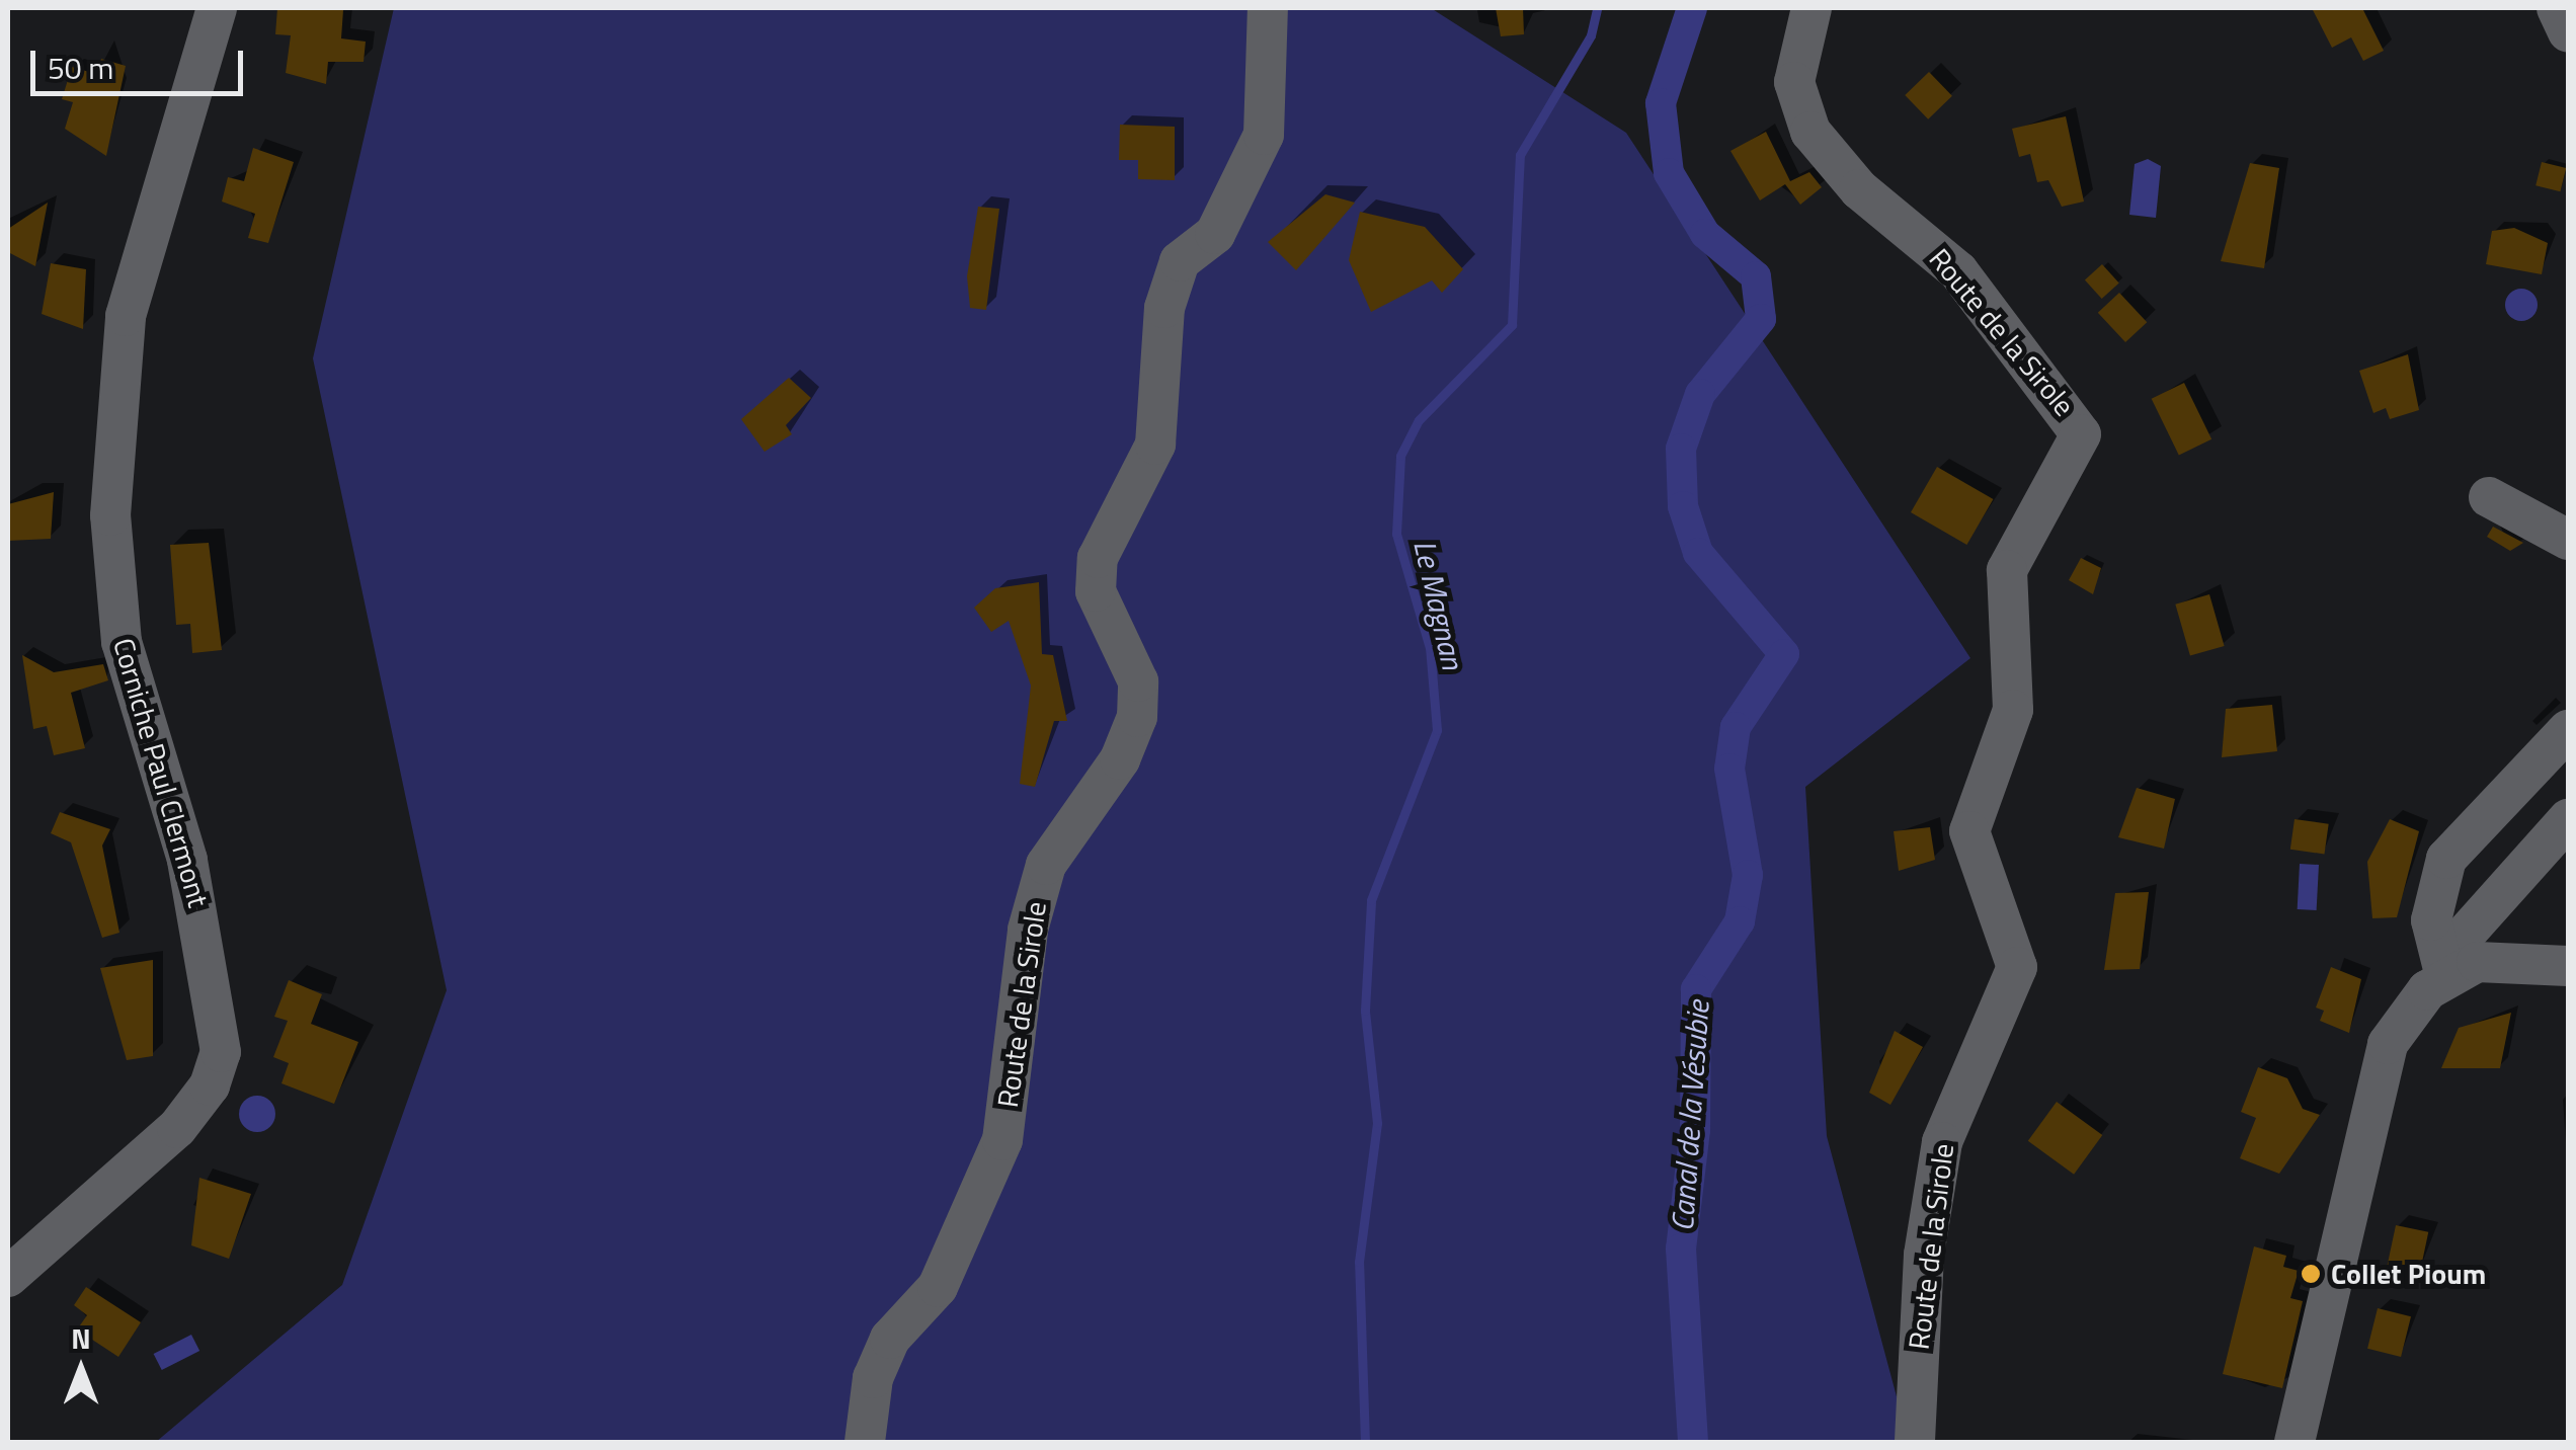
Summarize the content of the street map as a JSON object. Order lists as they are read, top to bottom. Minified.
{"streets":{"street":["Route de la Sirole","Corniche Paul Clermont"]},"water":["Le Magnan","Canal de la Vésubie"],"places":["Collet Pioum"],"scale_bar":"50 m","north":"top"}
